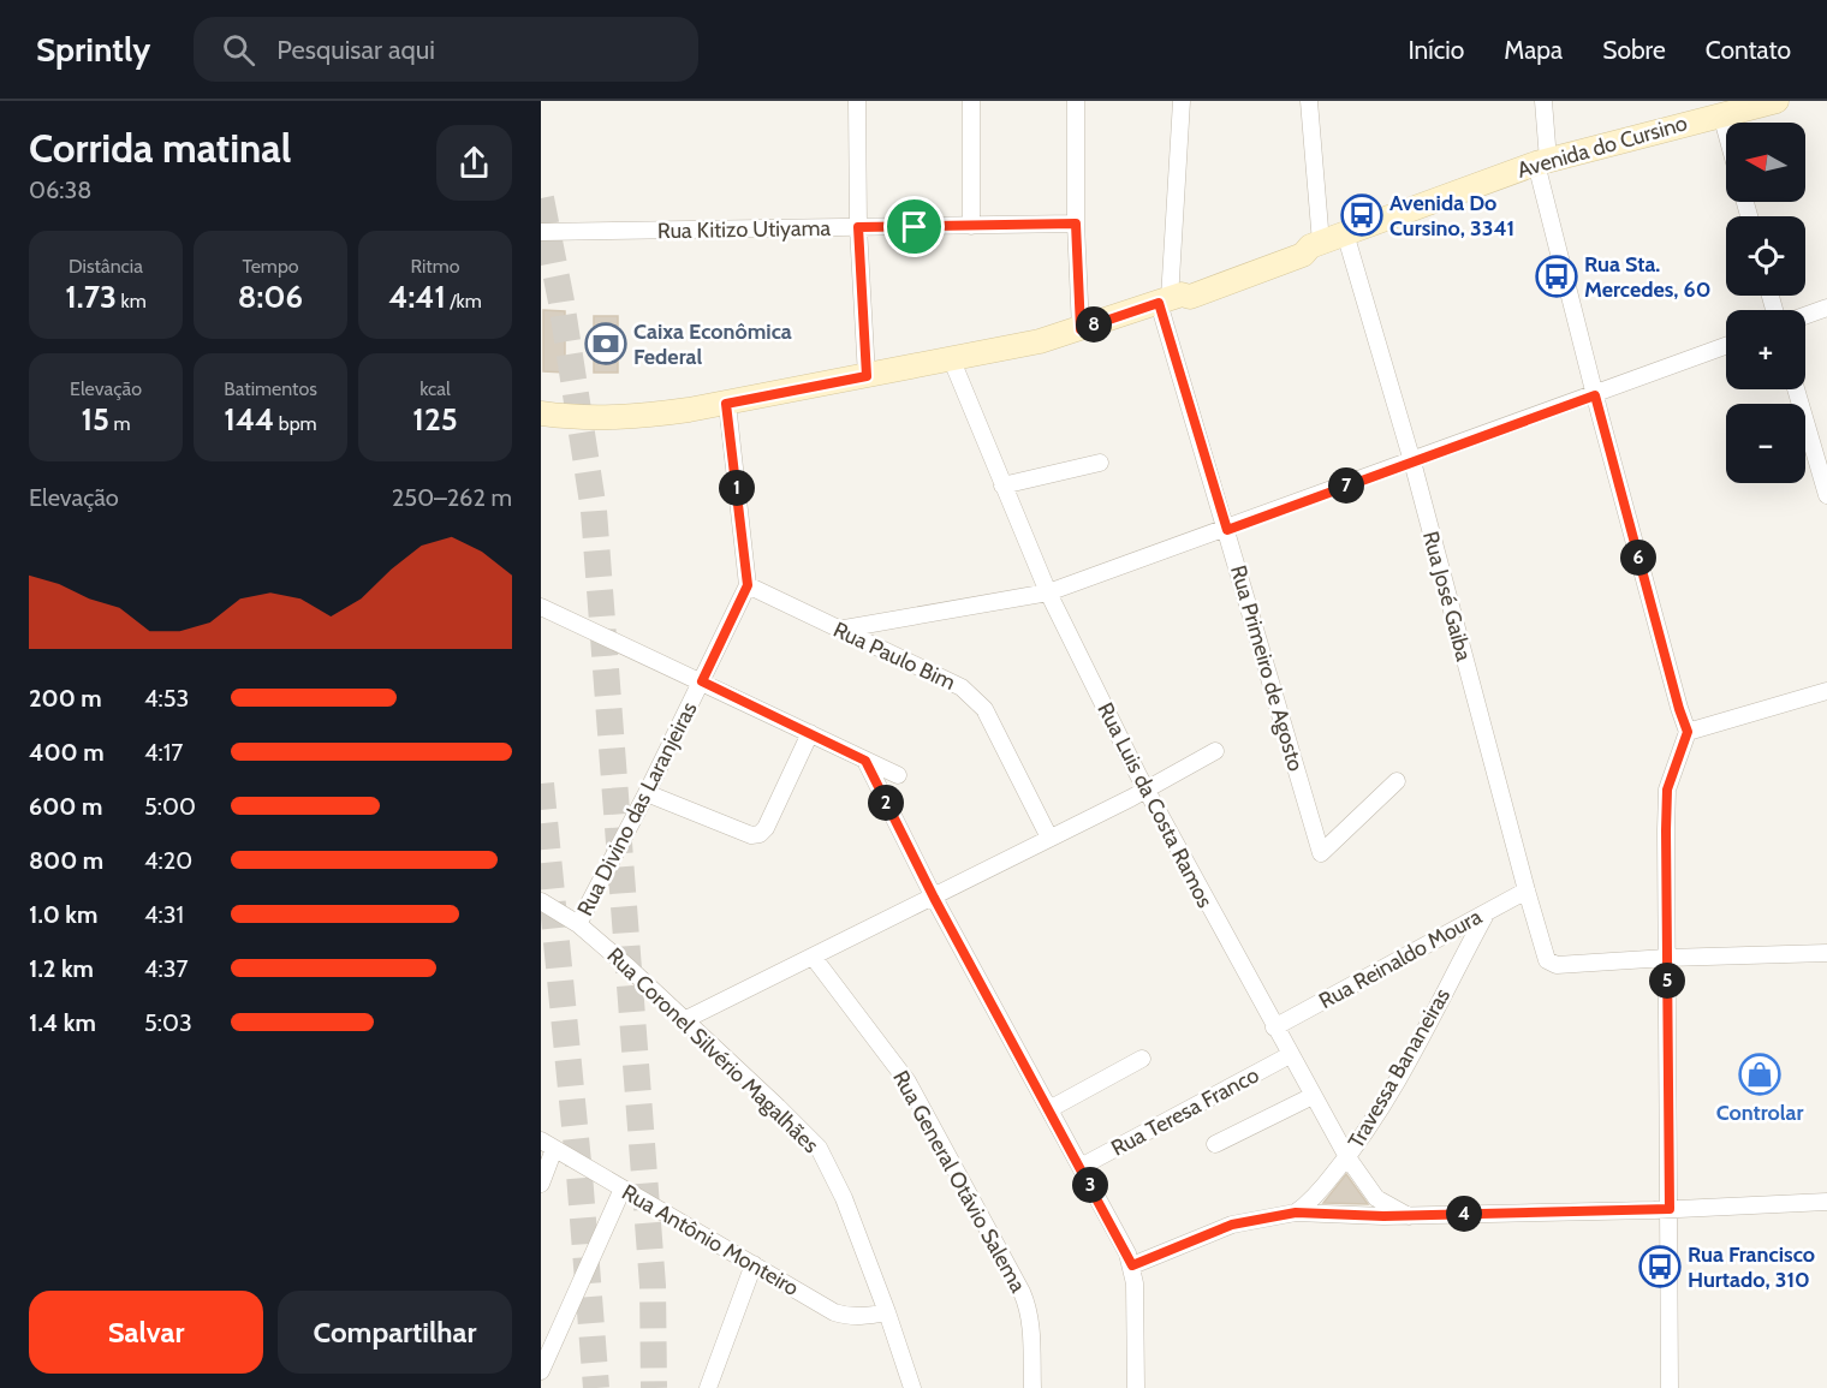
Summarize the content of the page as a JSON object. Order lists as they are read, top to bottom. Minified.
{"streets":{"main road":["Avenida do Cursino"],"street":["Rua Kitizo Utiyama","Rua José Gaiba","Rua Paulo Bim","Rua Primeiro de Agosto","Rua Luis da Costa Ramos","Rua Divino das Laranjeiras","Rua Reinaldo Moura","Rua Coronel Silvério Magalhães","Travessa Bananeiras","Rua Teresa Franco","Rua General Otávio Salema","Rua Antônio Monteiro"]},"crossings":[["Avenida do Cursino","Rua José Gaiba"],["Avenida do Cursino","Rua Primeiro de Agosto"],["Avenida do Cursino","Rua Luis da Costa Ramos"],["Rua José Gaiba","Rua Reinaldo Moura"],["Rua Paulo Bim","Rua Divino das Laranjeiras"],["Rua Luis da Costa Ramos","Rua Reinaldo Moura"],["Rua Luis da Costa Ramos","Travessa Bananeiras"],["Rua Luis da Costa Ramos","Rua Teresa Franco"],["Rua Divino das Laranjeiras","Rua Coronel Silvério Magalhães"],["Rua Reinaldo Moura","Travessa Bananeiras"],["Rua Coronel Silvério Magalhães","Rua Antônio Monteiro"]],"places":{"bus stop":["Avenida Do Cursino, 3341","Rua Sta. Mercedes, 60","Rua Francisco Hurtado, 310"],"bank":["Caixa Econômica Federal"],"shop":["Controlar"]},"north":"left","page":{"header":"Sprintly","search":"Pesquisar aqui","nav":["Início","Mapa","Sobre","Contato"],"heading":["Corrida matinal","06:38"],"map_buttons":["+","−"],"stats":[["Distância","1.73 km"],["Tempo","8:06"],["Ritmo","4:41 /km"],["Elevação","15 m"],["Batimentos","144 bpm"],["kcal","125"]],"pins":["8","7","1","6","2","5","3","4"],"chart":["Elevação","250–262 m"],"list":[{"name":"200 m","note":"4:53"},{"name":"400 m","note":"4:17"},{"name":"600 m","note":"5:00"},{"name":"800 m","note":"4:20"},{"name":"1.0 km","note":"4:31"},{"name":"1.2 km","note":"4:37"},{"name":"1.4 km","note":"5:03"}],"buttons":["Salvar","Compartilhar"]}}
